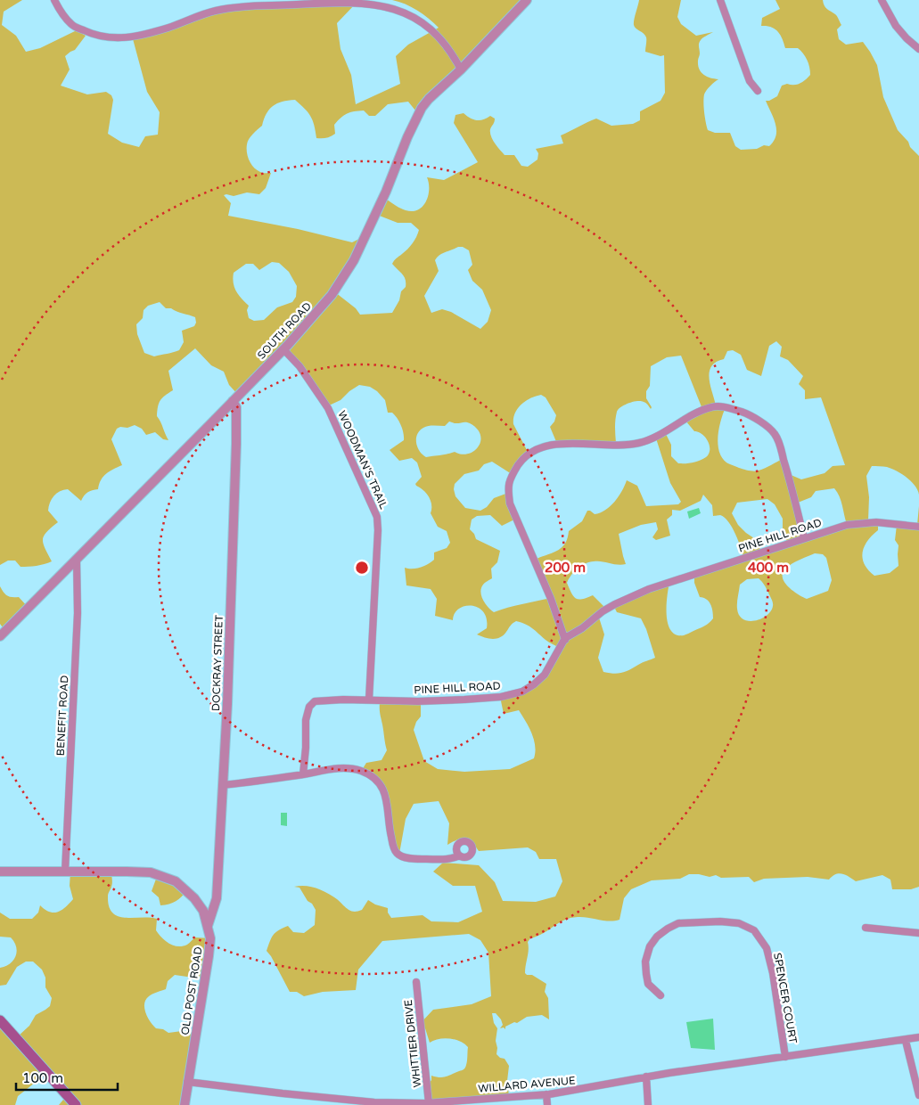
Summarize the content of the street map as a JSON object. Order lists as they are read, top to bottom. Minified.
{"streets":{"street":["SOUTH ROAD","WOODMAN'S TRAIL","PINE HILL ROAD","DOCKRAY STREET","BENEFIT ROAD","OLD POST ROAD","SPENCER COURT","WHITTIER DRIVE","WILLARD AVENUE"]},"crossings":[["SOUTH ROAD","WOODMAN'S TRAIL"],["SOUTH ROAD","DOCKRAY STREET"],["SOUTH ROAD","BENEFIT ROAD"],["WOODMAN'S TRAIL","PINE HILL ROAD"],["DOCKRAY STREET","OLD POST ROAD"],["BENEFIT ROAD","OLD POST ROAD"],["OLD POST ROAD","WILLARD AVENUE"],["SPENCER COURT","WILLARD AVENUE"],["WHITTIER DRIVE","WILLARD AVENUE"]],"scale_bar":"100 m","rings":["200 m","400 m"]}
